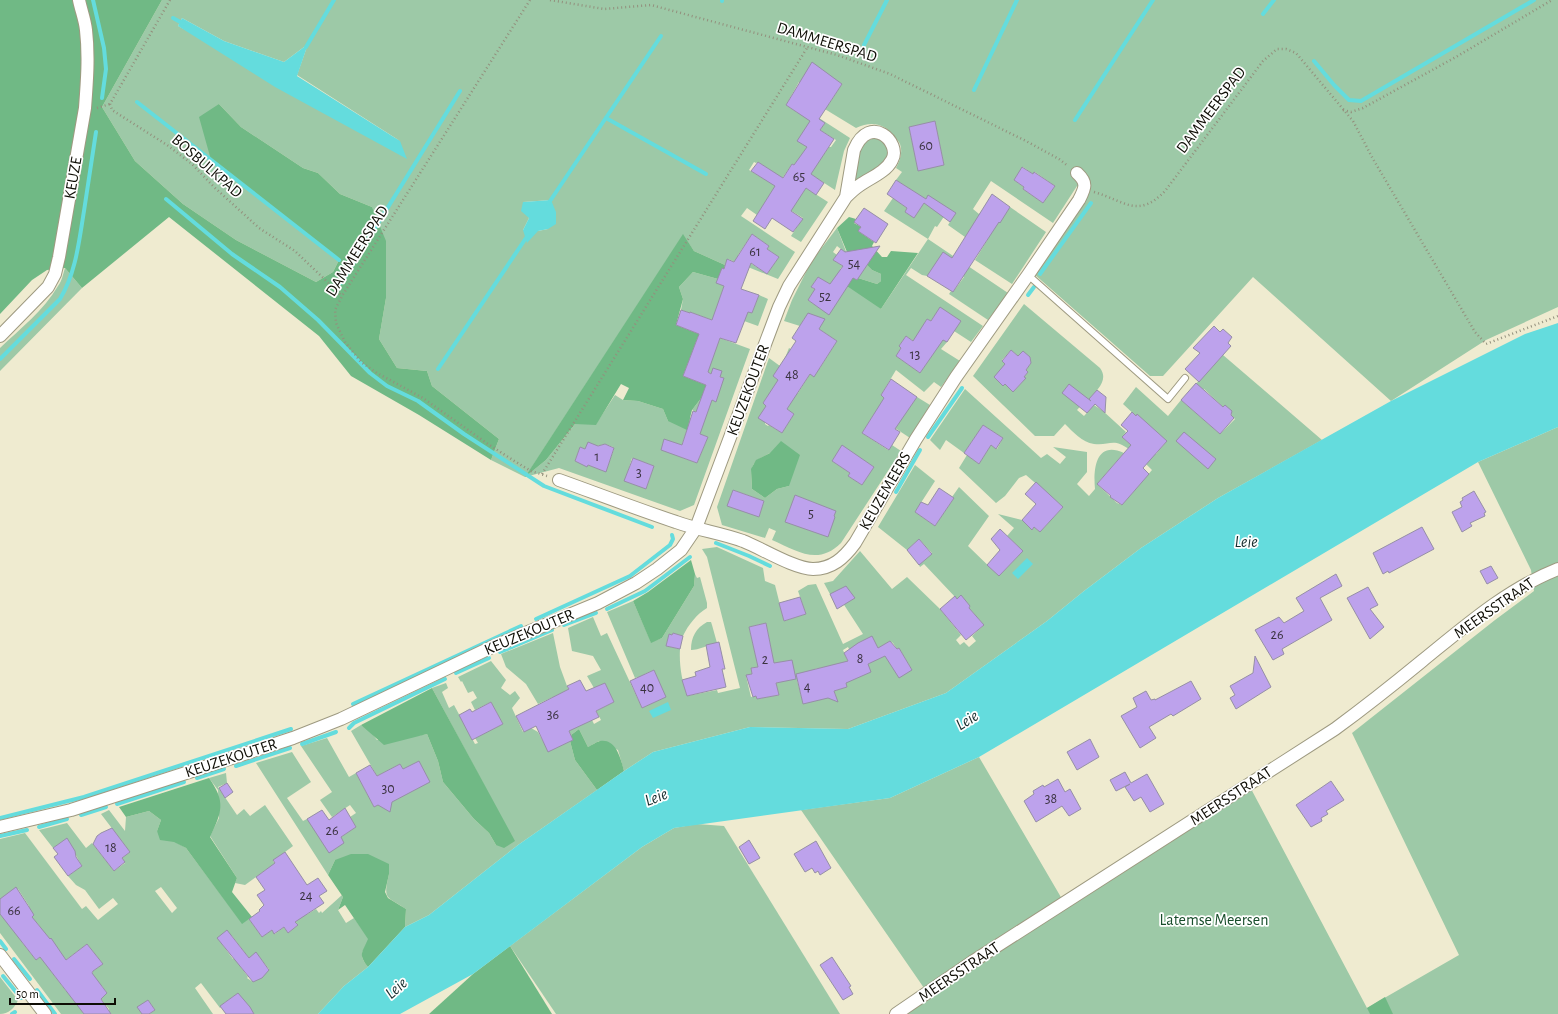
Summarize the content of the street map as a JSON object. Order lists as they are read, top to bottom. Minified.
{"streets":{"street":["KEUZE","KEUZEKOUTER","KEUZEMEERS","MEERSSTRAAT"],"path":["DAMMEERSPAD","BOSBULKPAD"]},"crossings":[["DAMMEERSPAD","BOSBULKPAD"],["DAMMEERSPAD","KEUZEMEERS"],["KEUZEKOUTER","KEUZEMEERS"]],"water":["Leie"],"parks":["Latemse Meersen"],"house_numbers":["60","65","61","54","52","13","48","1","3","5","26","8","2","4","40","36","30","38","26","18","24","66"],"scale_bar":"50 m"}
